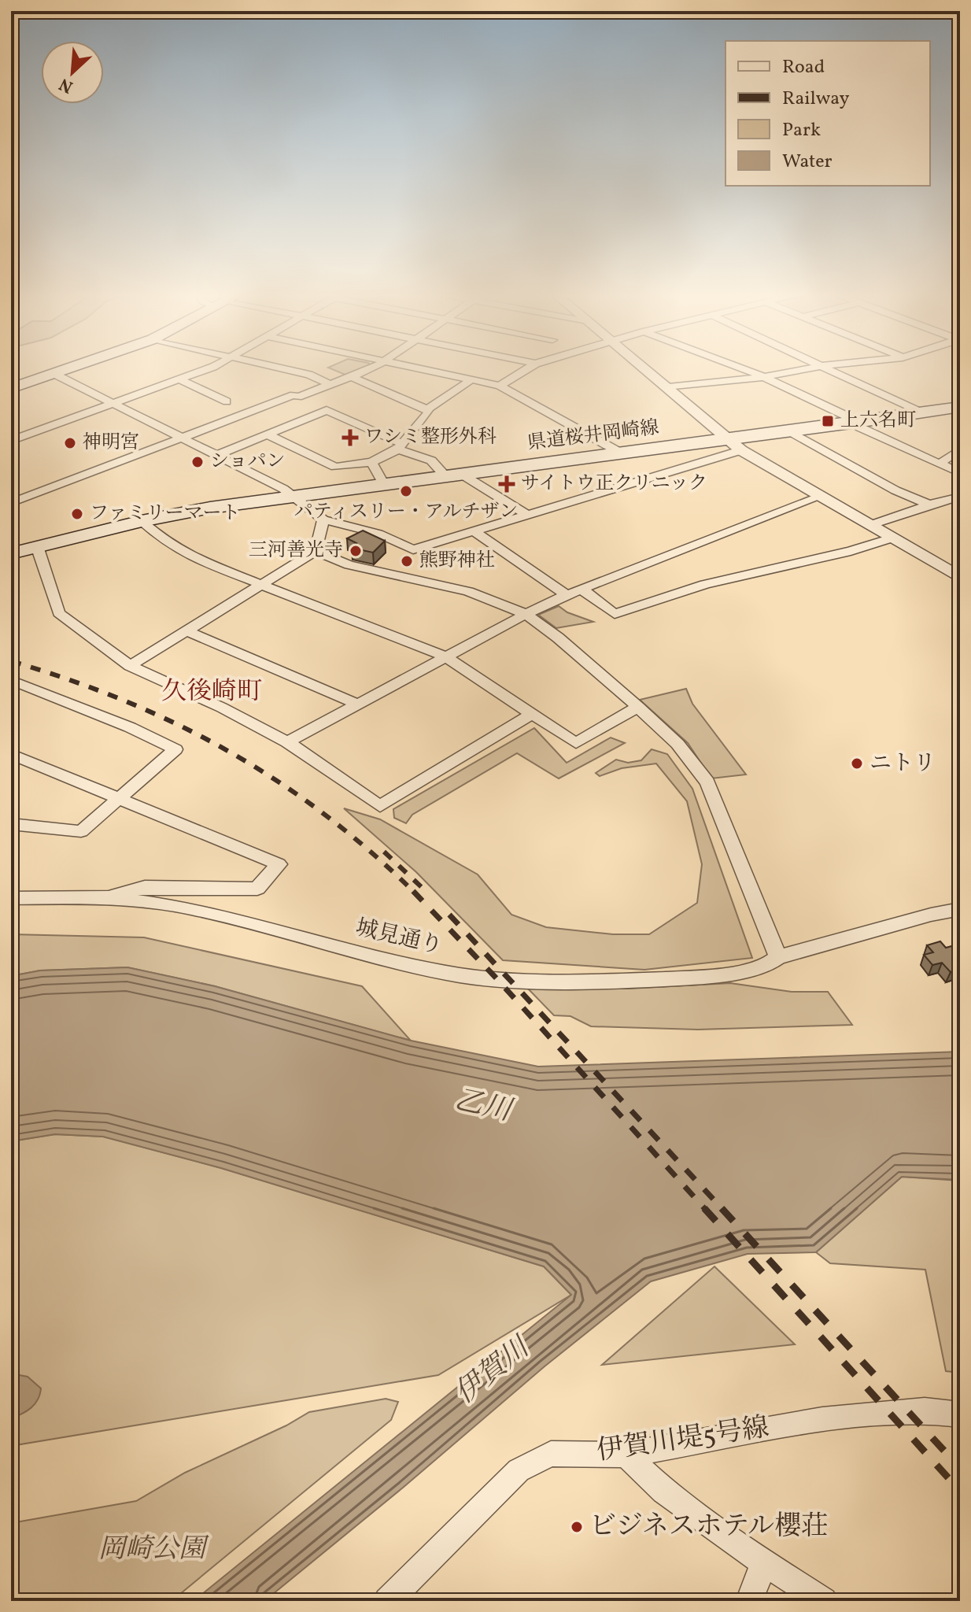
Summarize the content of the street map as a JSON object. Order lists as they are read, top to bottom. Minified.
{"streets":{"main road":["県道桜井岡崎線"],"street":["城見通り","伊賀川堤5号線"]},"districts":["久後崎町"],"water":["乙川","伊賀川"],"parks":["岡崎公園"],"places":{"transit":["上六名町"],"health":["ワシミ整形外科","サイトウ正クリニック"],"other":["神明宮","ショパン","パティスリー・アルチザン","ファミリーマート","三河善光寺","熊野神社","ニトリ","ビジネスホテル櫻荘"]},"legend":["Road","Railway","Park","Water"],"north":"bottom left"}
